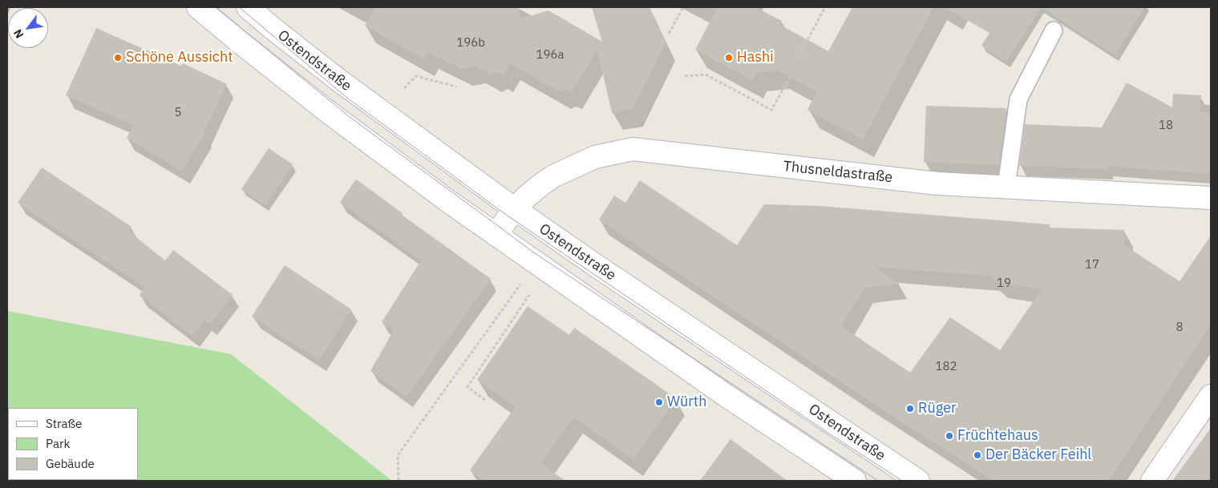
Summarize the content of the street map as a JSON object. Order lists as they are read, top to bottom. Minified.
{"streets":{"main road":["Ostendstraße","Thusneldastraße"]},"crossings":[["Ostendstraße","Thusneldastraße"]],"places":["Schöne Aussicht","Hashi","Würth","Rüger","Früchtehaus","Der Bäcker Feihl"],"house_numbers":["196b","196a","5","18","17","19","8","182"],"legend":["Straße","Park","Gebäude"],"north":"bottom left"}
